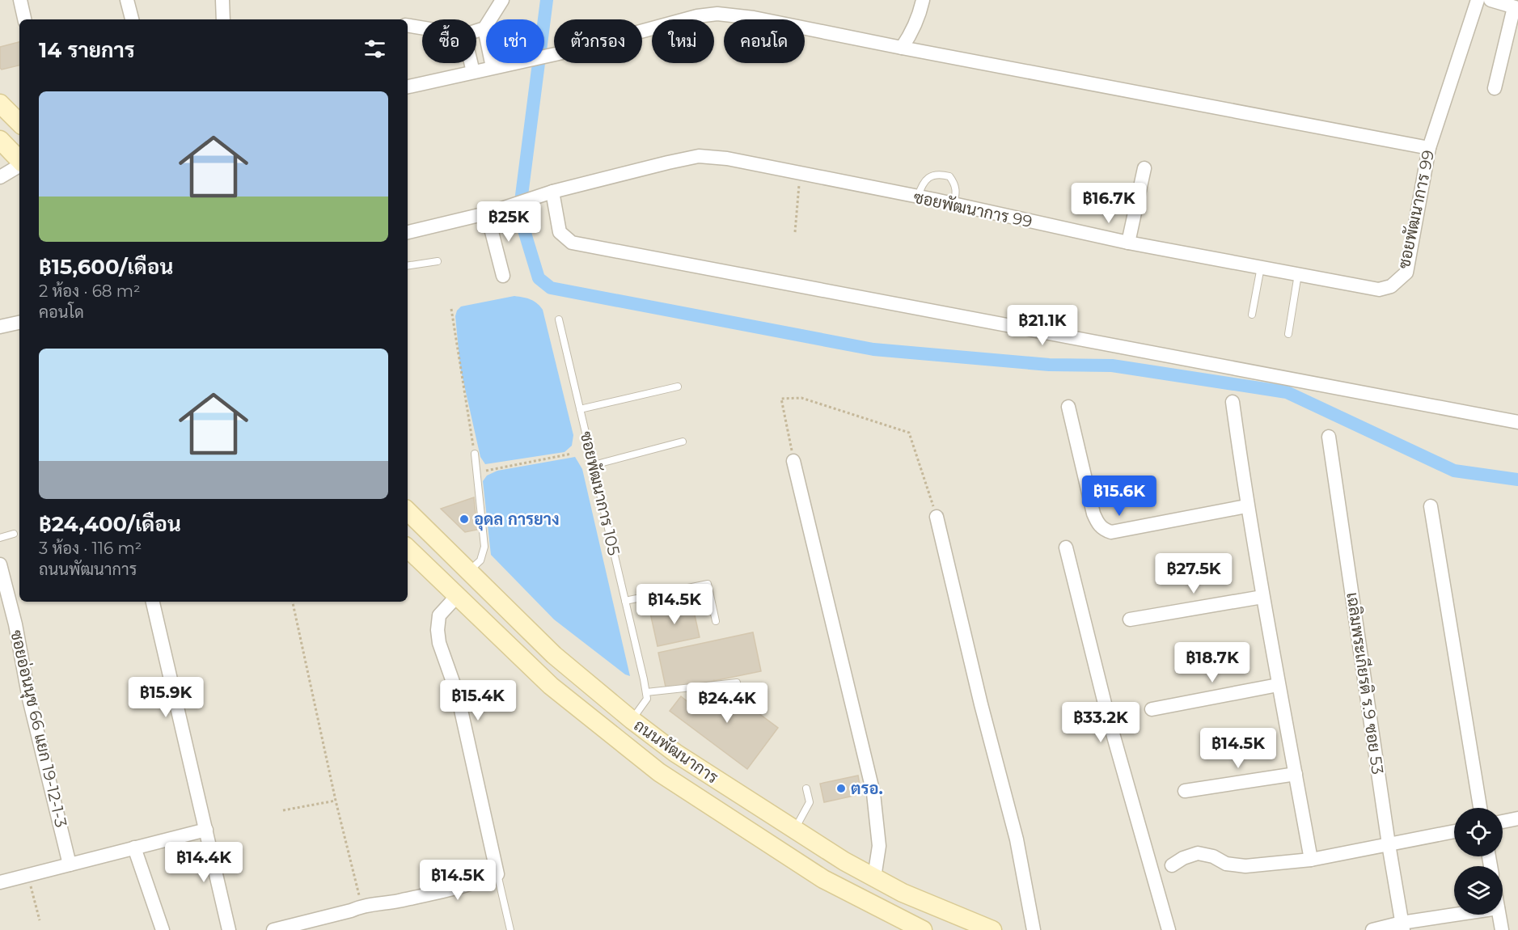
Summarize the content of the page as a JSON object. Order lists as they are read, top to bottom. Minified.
{"streets":{"main road":["ถนนพัฒนาการ"],"street":["ซอยพัฒนาการ 99","เฉลิมพระเกียรติ ร.9 ซอย 53","ซอยอ่อนนุช 66 แยก 19-12-1-3"],"lane":["ซอยพัฒนาการ 105"]},"places":["อุดล การยาง","ตรอ."],"page":{"chip":["ซื้อ","เช่า","ตัวกรอง","ใหม่","คอนโด"],"heading":"14 รายการ","list":[{"name":"฿15,600/เดือน","note":"2 ห้อง · 68 m² · คอนโด"},{"name":"฿24,400/เดือน","note":"3 ห้อง · 116 m² · ถนนพัฒนาการ"}],"price":["฿16.7K","฿25K","฿21.1K","฿15.6K","฿27.5K","฿14.5K","฿18.7K","฿15.9K","฿15.4K","฿24.4K","฿33.2K","฿14.5K","฿14.4K","฿14.5K"]}}
